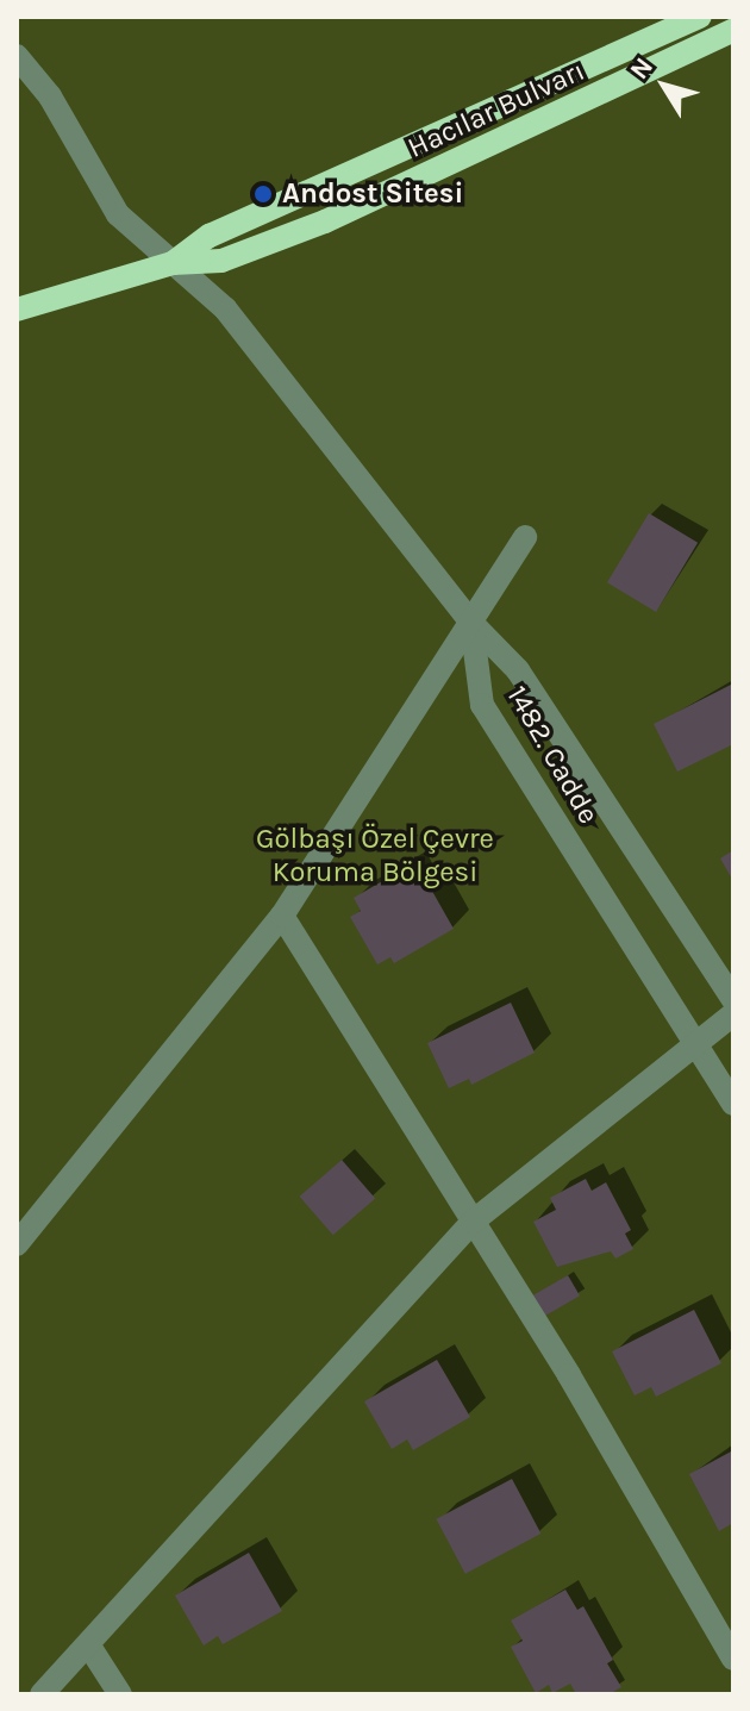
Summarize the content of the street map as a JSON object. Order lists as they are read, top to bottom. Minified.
{"streets":{"main road":["Hacılar Bulvarı"],"street":["1482. Cadde"]},"parks":["Gölbaşı Özel Çevre Koruma Bölgesi"],"places":["Andost Sitesi"],"north":"top left"}
